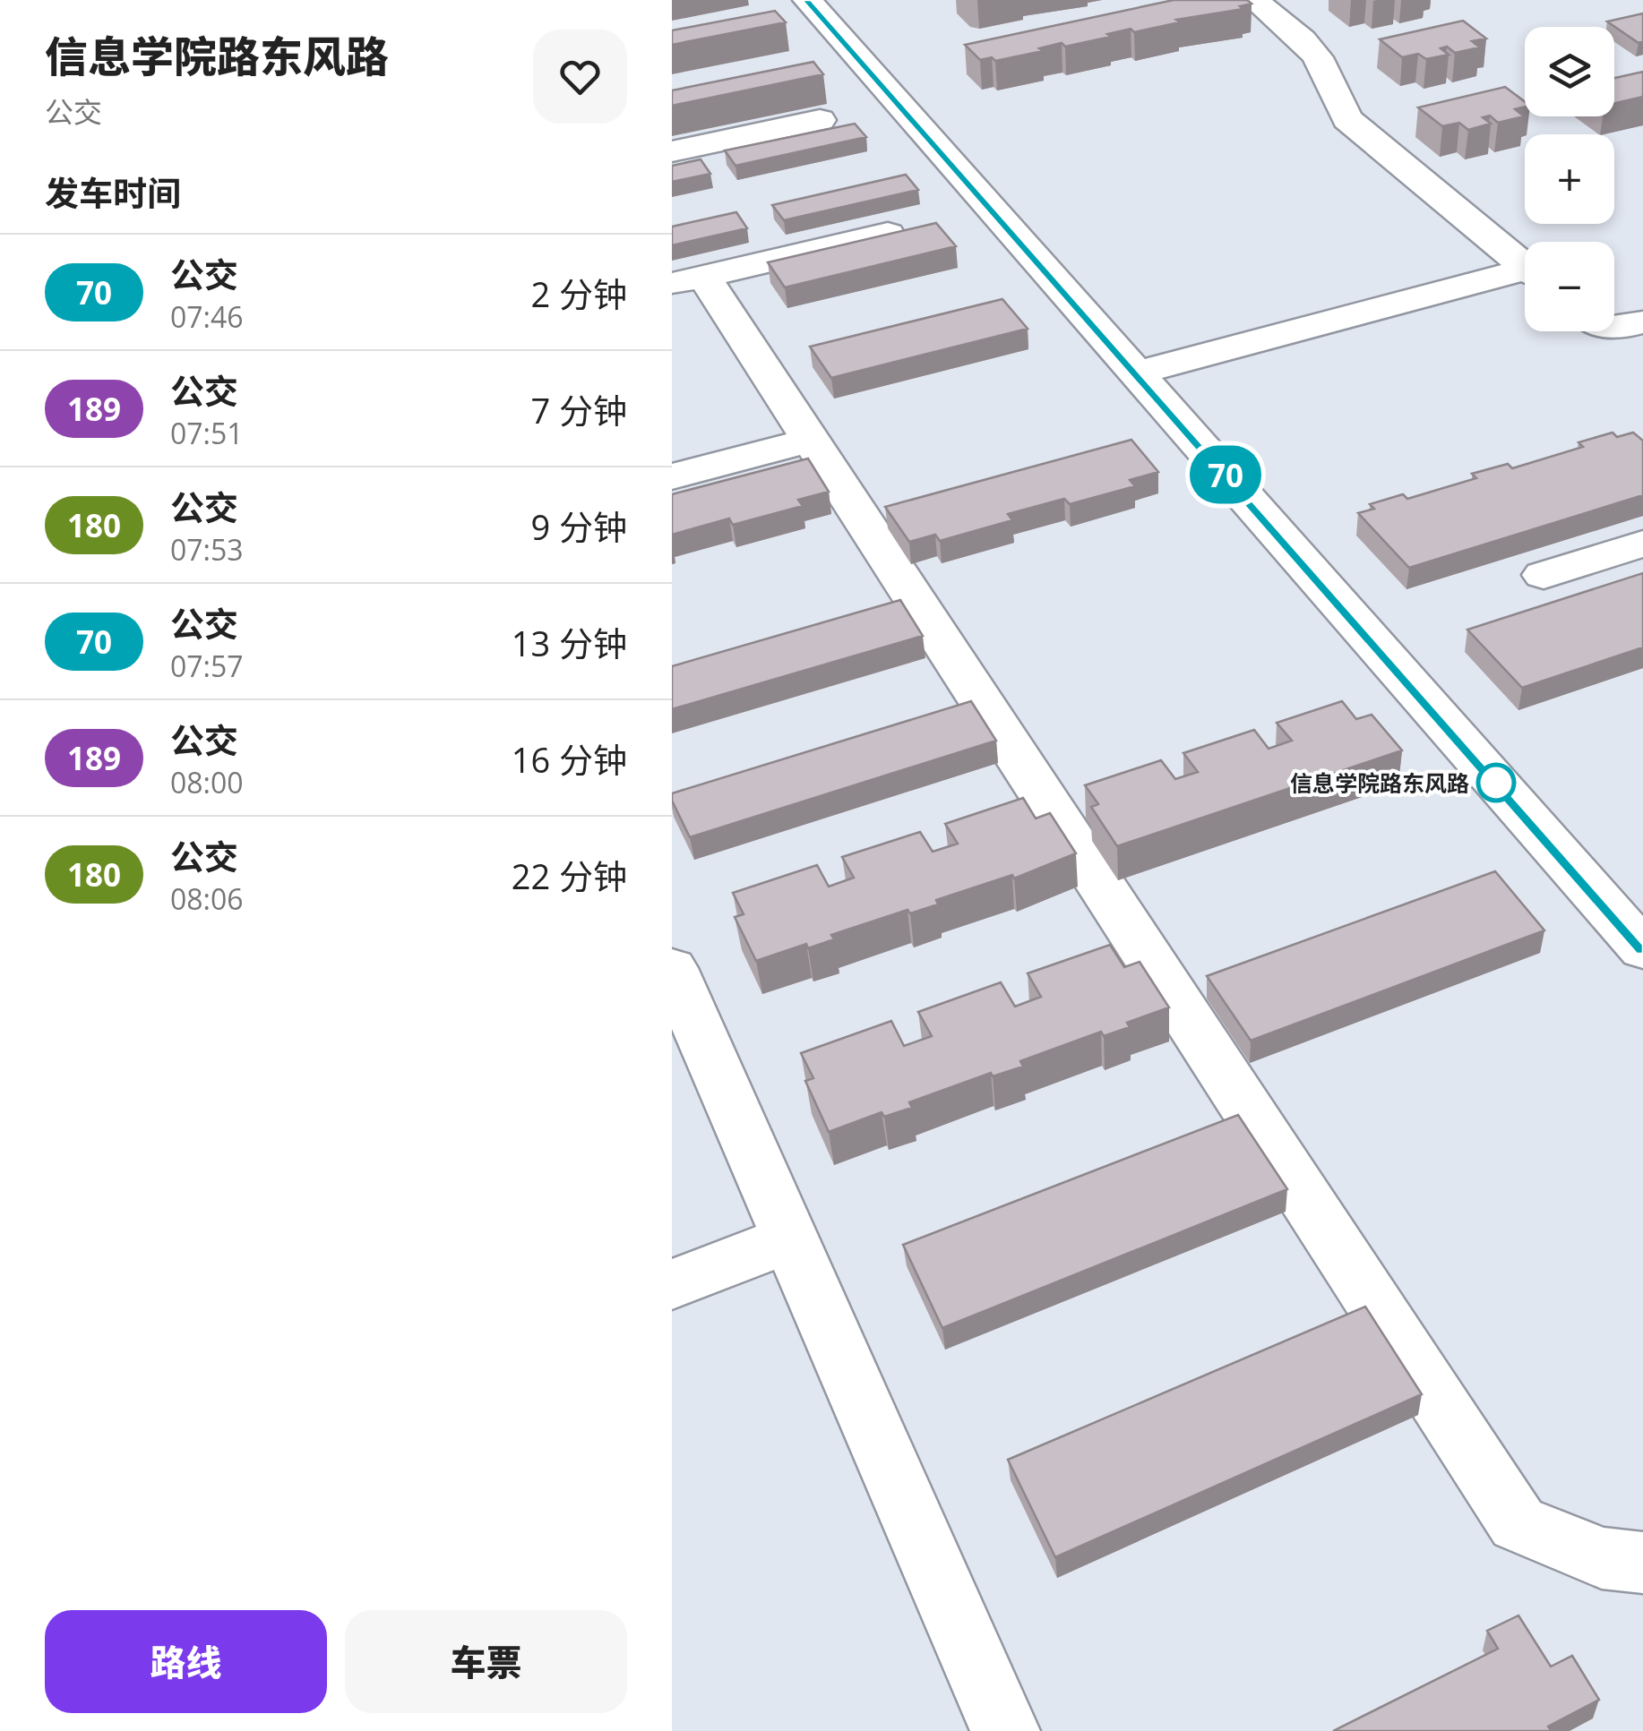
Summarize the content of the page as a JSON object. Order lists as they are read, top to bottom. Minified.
{"places":["信息学院路东风路"],"lines":["bus line 70"],"page":{"heading":[["信息学院路东风路","公交"],"发车时间"],"on_map":"70","map_buttons":["+","−"],"list":[{"mark":"70","name":"公交","note":"07:46","value":"2 分钟"},{"mark":"189","name":"公交","note":"07:51","value":"7 分钟"},{"mark":"180","name":"公交","note":"07:53","value":"9 分钟"},{"mark":"70","name":"公交","note":"07:57","value":"13 分钟"},{"mark":"189","name":"公交","note":"08:00","value":"16 分钟"},{"mark":"180","name":"公交","note":"08:06","value":"22 分钟"}],"buttons":["路线","车票"]}}
